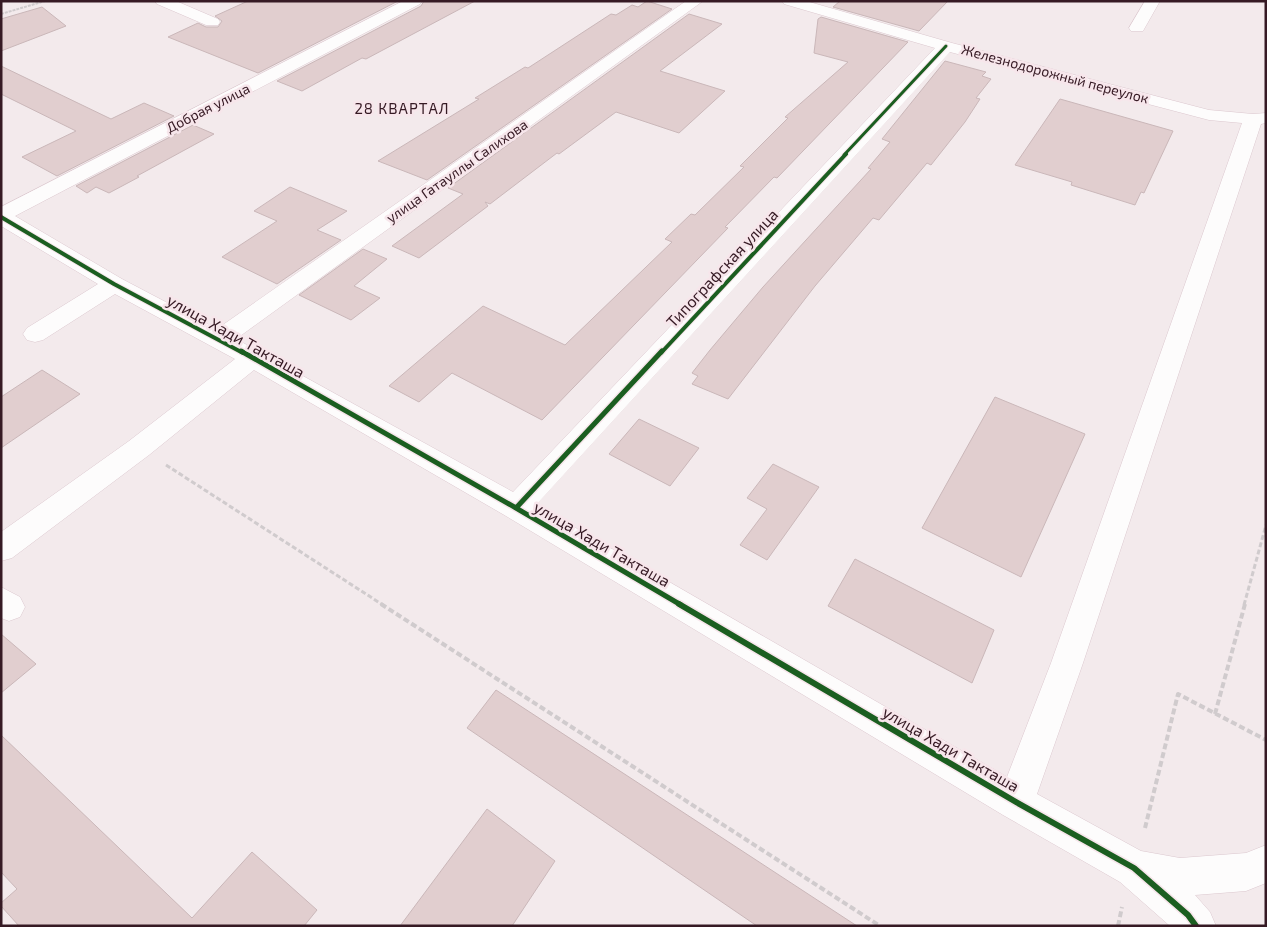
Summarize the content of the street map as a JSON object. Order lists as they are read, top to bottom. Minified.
{"streets":{"street":["Железнодорожный переулок","Добрая улица","улица Гатауллы Салихова","Типографская улица","улица Хади Такташа"]},"crossings":[["Железнодорожный переулок","Типографская улица"],["Добрая улица","улица Хади Такташа"],["улица Гатауллы Салихова","улица Хади Такташа"],["Типографская улица","улица Хади Такташа"]],"districts":["28 КВАРТАЛ"]}
